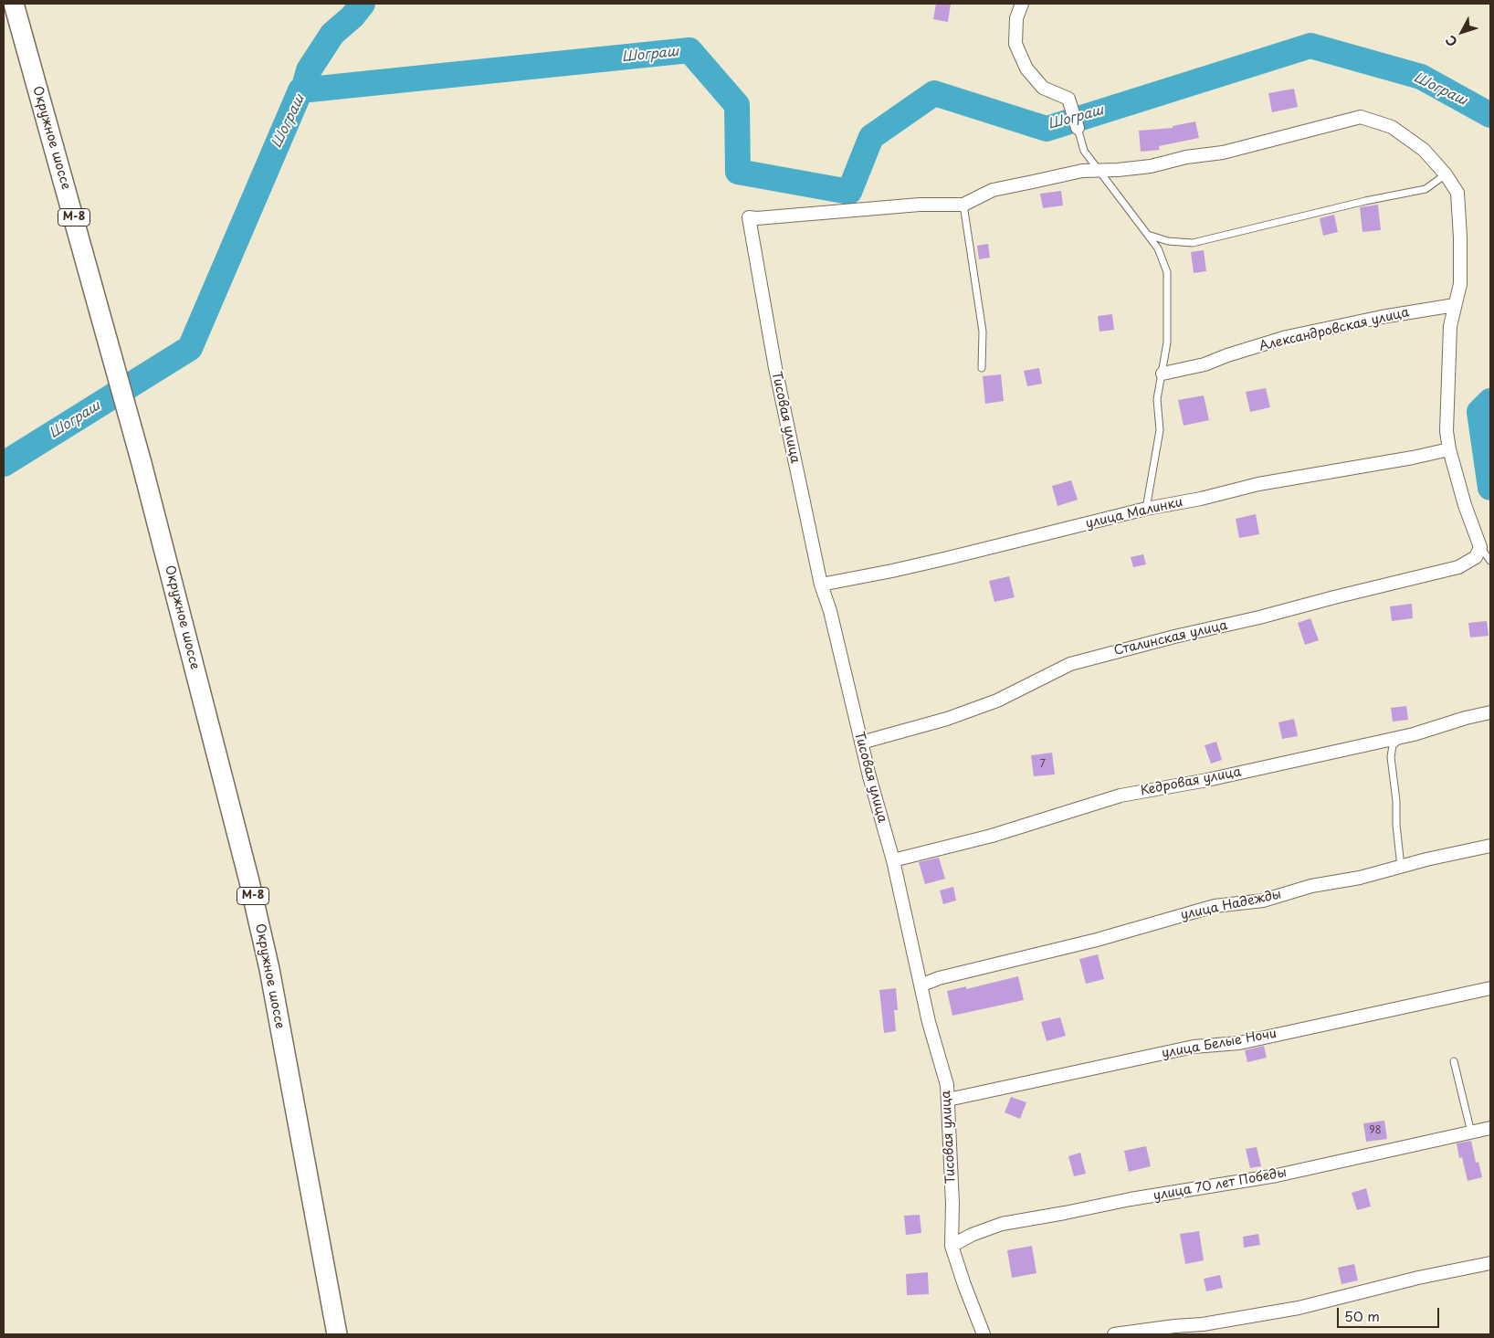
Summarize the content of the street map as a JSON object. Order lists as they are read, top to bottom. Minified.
{"streets":{"main road":["Окружное шоссе","М-8"],"street":["Александровская улица","Тисовая улица","улица Малинки","Сталинская улица","Кедровая улица","улица Надежды","улица Белые Ночи","улица 70 лет Победы"]},"crossings":[["Тисовая улица","улица Малинки"],["Тисовая улица","Сталинская улица"],["Тисовая улица","Кедровая улица"],["Тисовая улица","улица Надежды"],["Тисовая улица","улица Белые Ночи"],["Тисовая улица","улица 70 лет Победы"]],"water":["Шограш"],"house_numbers":["7","98"],"scale_bar":"50 m","north":"bottom left"}
